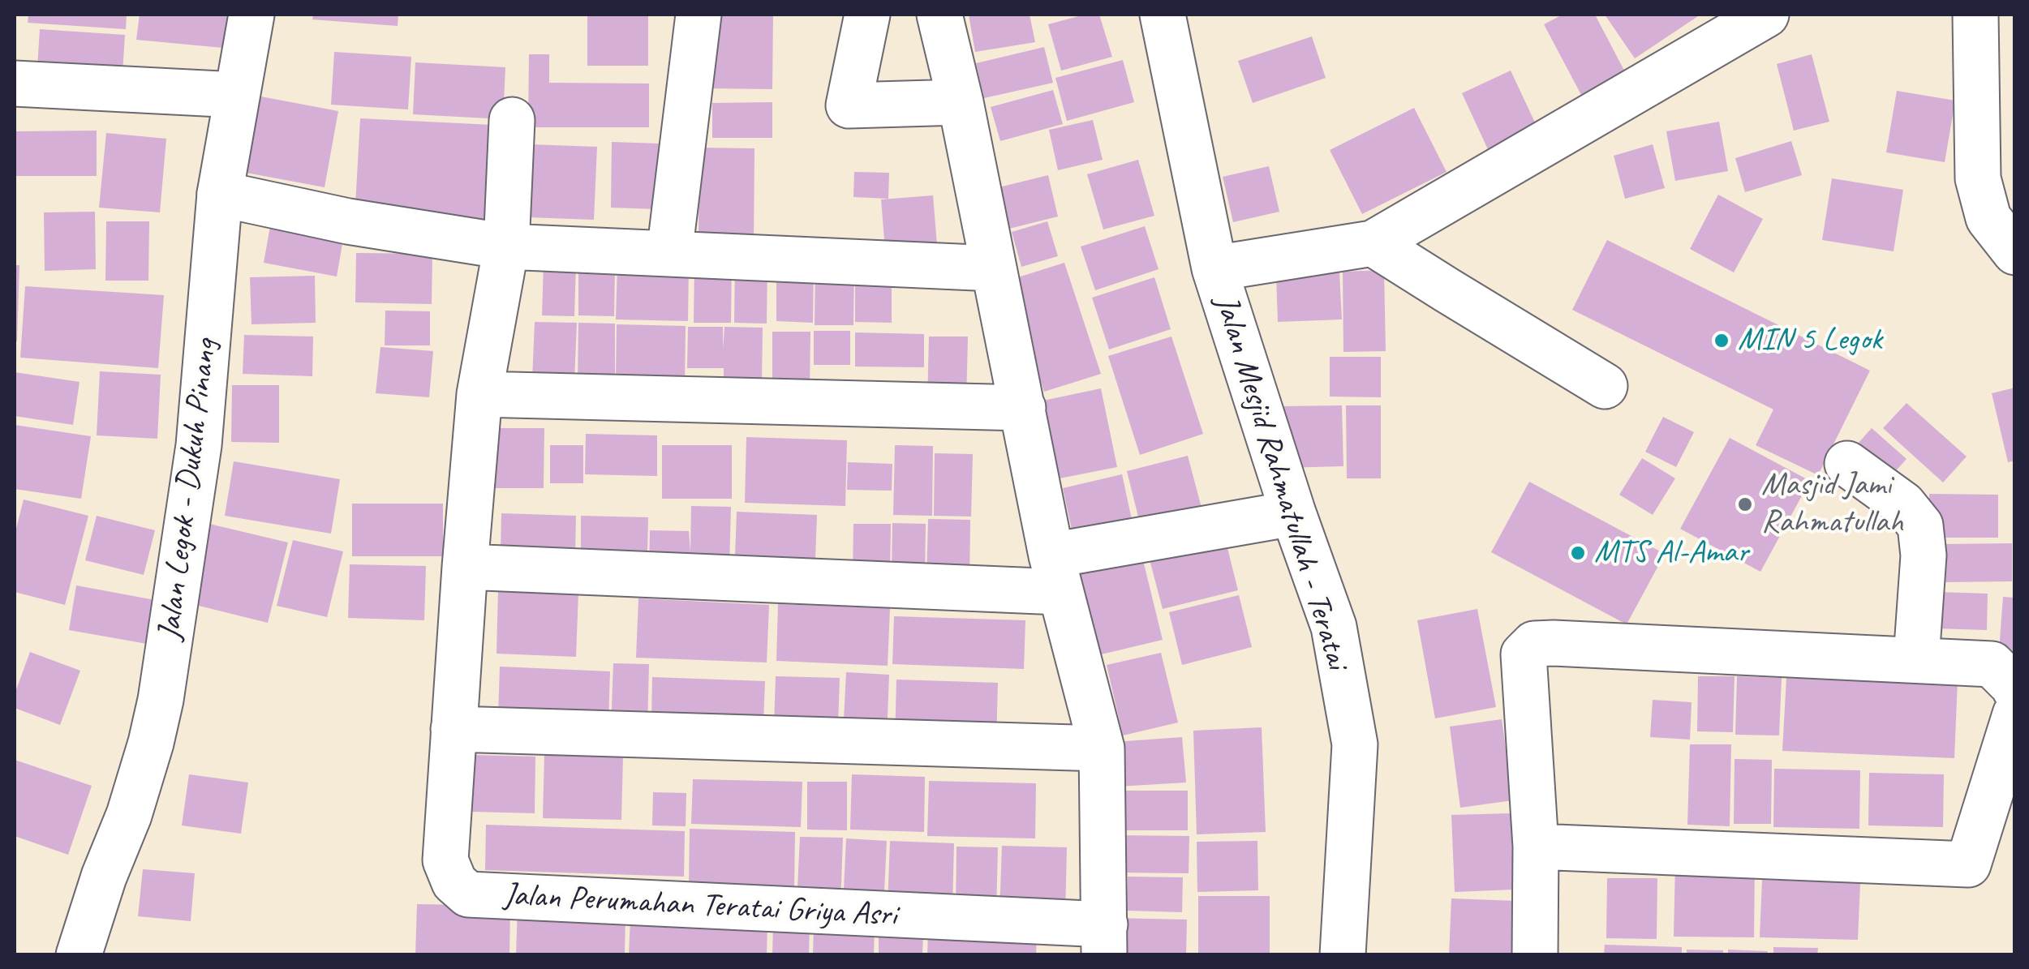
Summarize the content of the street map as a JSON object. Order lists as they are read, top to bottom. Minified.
{"streets":{"street":["Jalan Mesjid Rahmatullah - Teratai","Jalan Legok - Dukuh Pinang","Jalan Perumahan Teratai Griya Asri"]},"places":["MIN 5 Legok","Masjid Jami Rahmatullah","MTS Al-Amar"]}
